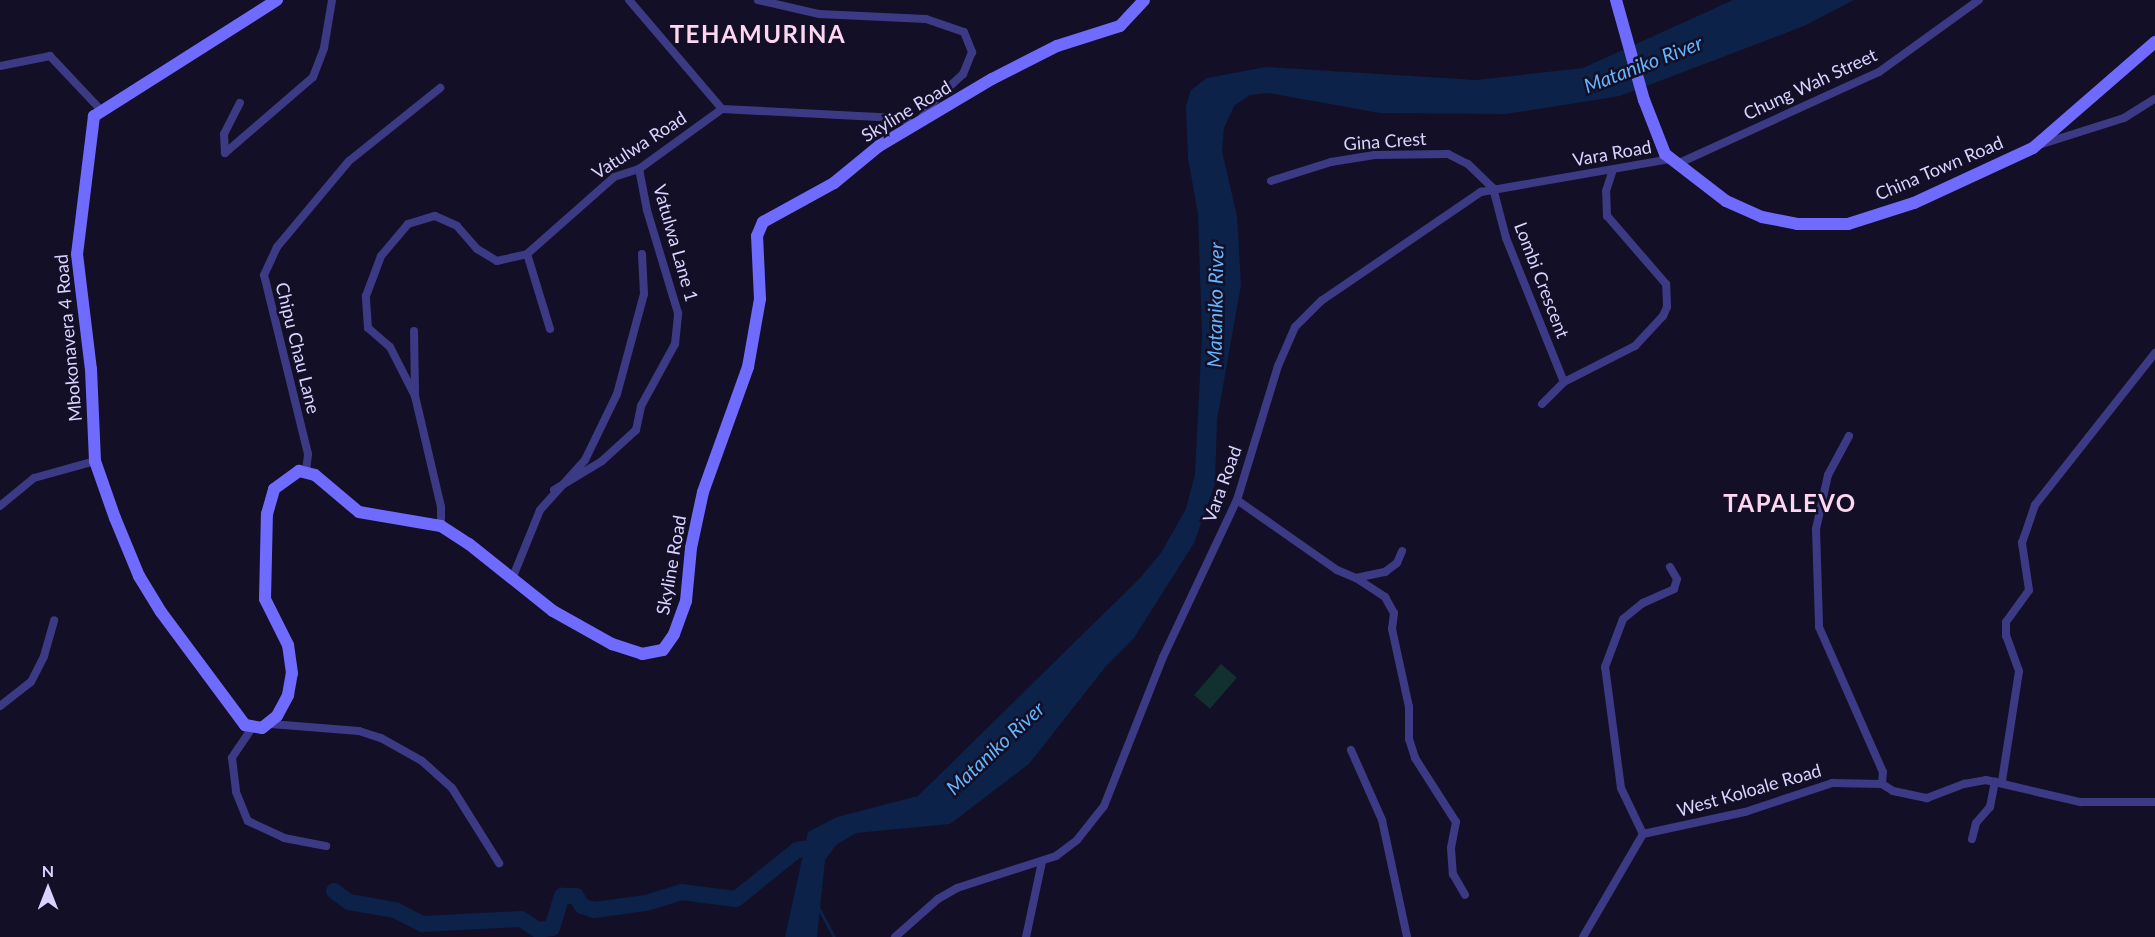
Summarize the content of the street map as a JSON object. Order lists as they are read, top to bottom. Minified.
{"streets":{"street":["Chung Wah Street","Skyline Road","Gina Crest","Vatulwa Road","Vara Road","China Town Road","Vatulwa Lane 1","Lombi Crescent","Mbokonavera 4 Road","Chipu Chau Lane","West Koloale Road"]},"crossings":[["Chung Wah Street","Vara Road"],["Chung Wah Street","China Town Road"],["Skyline Road","Chipu Chau Lane"],["Gina Crest","Vara Road"],["Gina Crest","Lombi Crescent"],["Vatulwa Road","Vatulwa Lane 1"],["Vara Road","China Town Road"],["Vara Road","Lombi Crescent"]],"districts":["TEHAMURINA","TAPALEVO"],"water":["Mataniko River"],"north":"top"}
